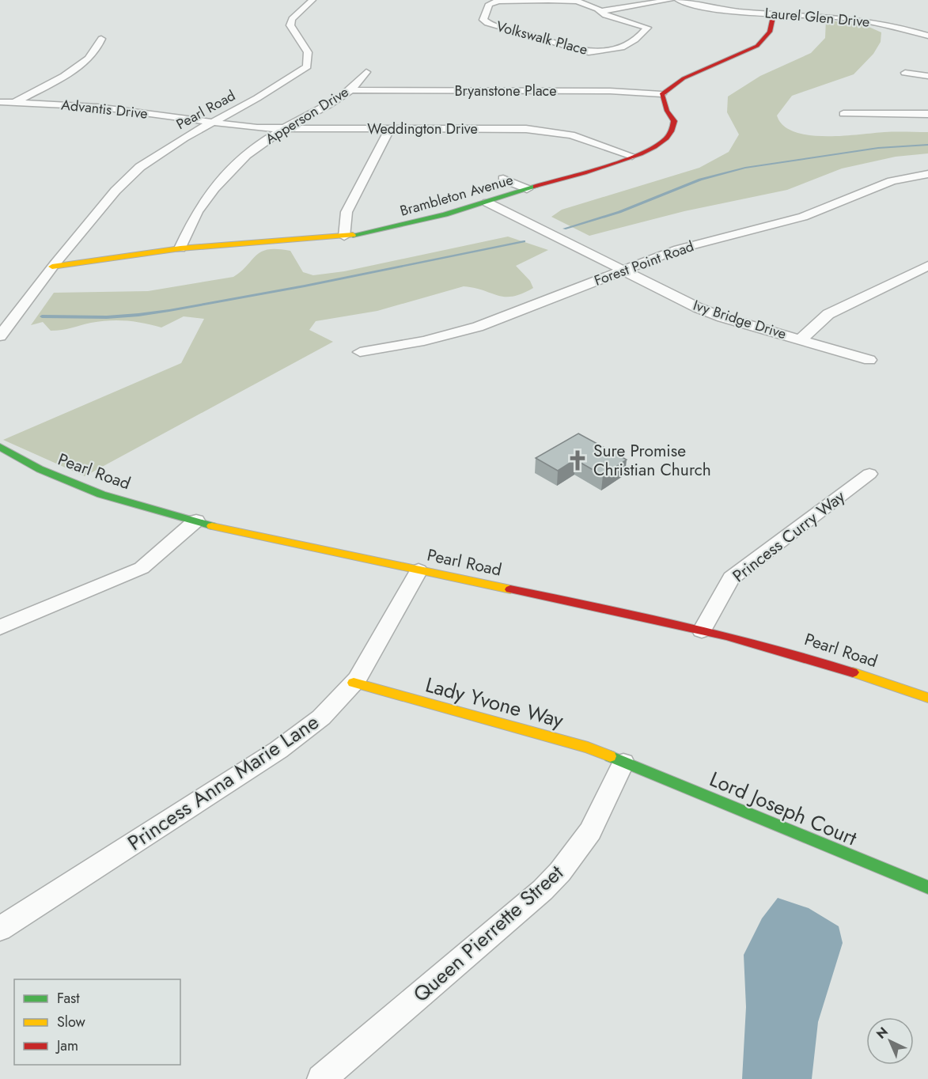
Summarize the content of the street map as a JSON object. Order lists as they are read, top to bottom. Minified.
{"streets":{"street":["Laurel Glen Drive","Volkswalk Place","Bryanstone Place","Advantis Drive","Pearl Road","Apperson Drive","Weddington Drive","Brambleton Avenue","Forest Point Road","Ivy Bridge Drive","Princess Curry Way","Lady Yvone Way","Princess Anna Marie Lane","Lord Joseph Court","Queen Pierrette Street"]},"crossings":[["Bryanstone Place","Apperson Drive"],["Bryanstone Place","Brambleton Avenue"],["Advantis Drive","Pearl Road"],["Advantis Drive","Weddington Drive"],["Pearl Road","Weddington Drive"],["Pearl Road","Brambleton Avenue"],["Pearl Road","Princess Curry Way"],["Pearl Road","Princess Anna Marie Lane"],["Apperson Drive","Weddington Drive"],["Apperson Drive","Brambleton Avenue"],["Weddington Drive","Brambleton Avenue"],["Brambleton Avenue","Ivy Bridge Drive"],["Forest Point Road","Ivy Bridge Drive"],["Lady Yvone Way","Princess Anna Marie Lane"],["Lady Yvone Way","Lord Joseph Court"],["Lady Yvone Way","Queen Pierrette Street"],["Lord Joseph Court","Queen Pierrette Street"]],"places":{"church":["Sure Promise Christian Church"]},"legend":["Fast","Slow","Jam"],"north":"top left"}
